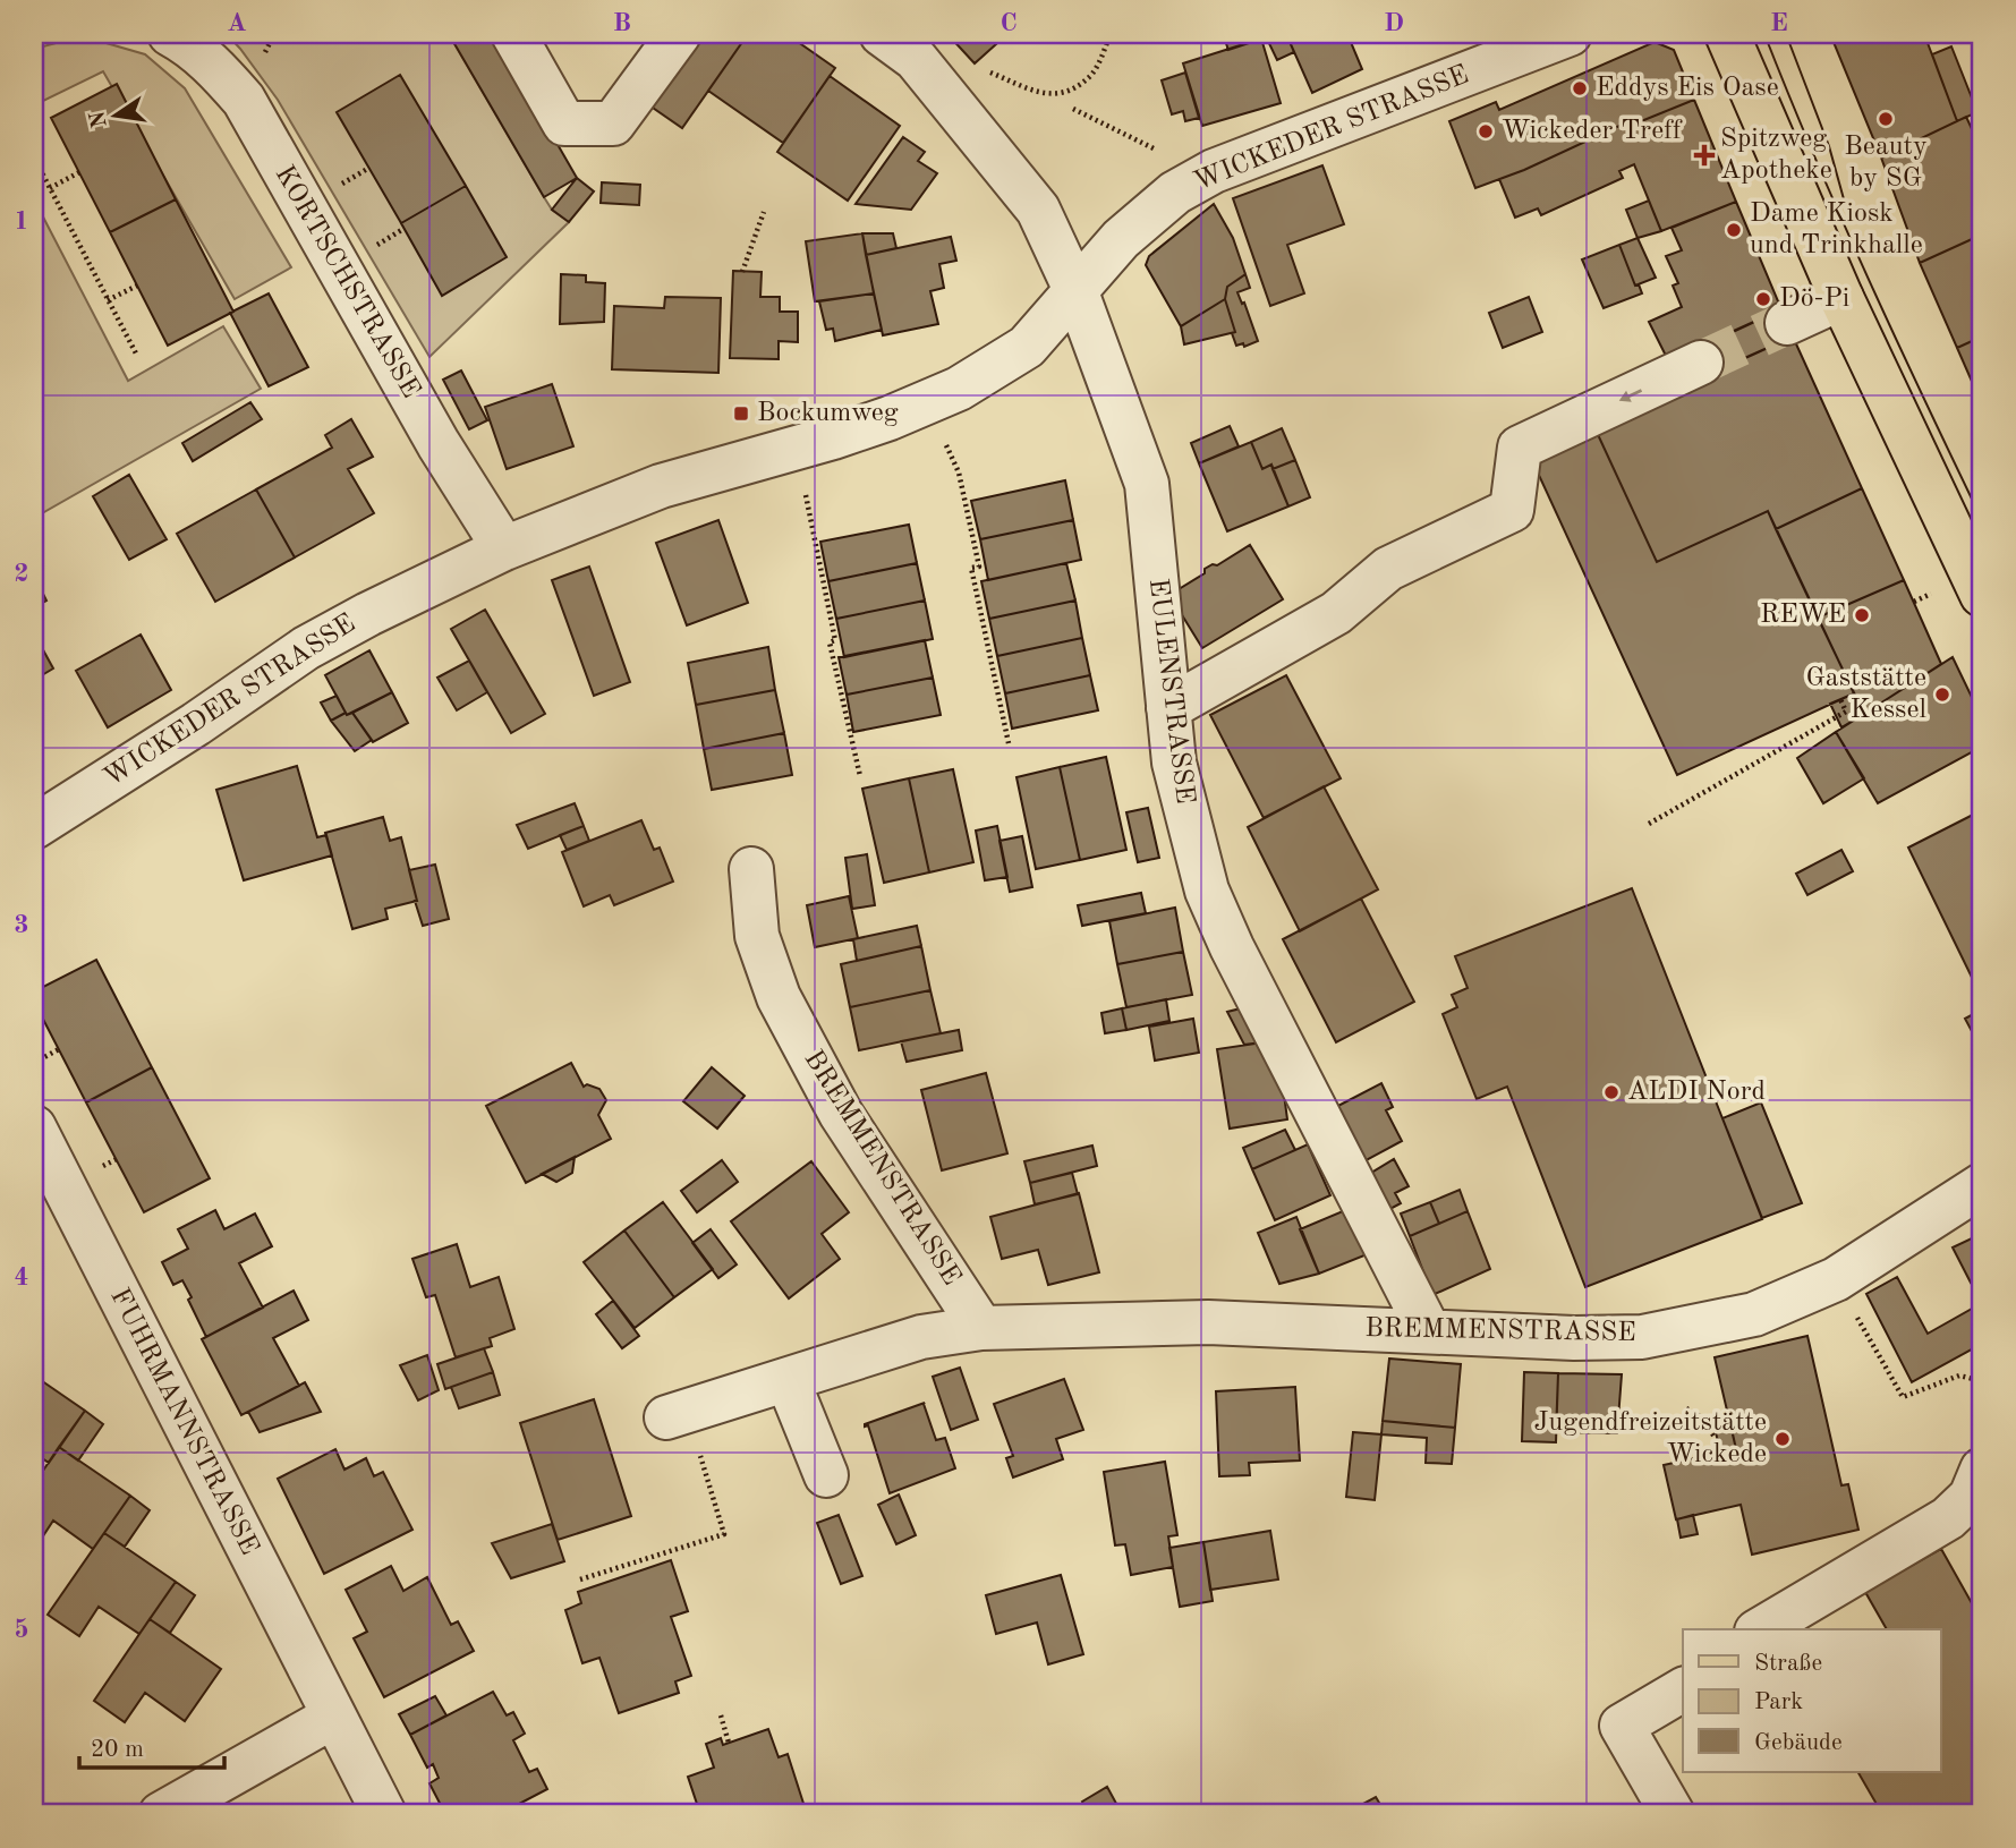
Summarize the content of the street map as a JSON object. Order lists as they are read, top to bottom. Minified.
{"streets":{"street":["WICKEDER STRASSE","KORTSCHSTRASSE","EULENSTRASSE","BREMMENSTRASSE","FUHRMANNSTRASSE"]},"crossings":[["WICKEDER STRASSE","KORTSCHSTRASSE"],["WICKEDER STRASSE","EULENSTRASSE"],["EULENSTRASSE","BREMMENSTRASSE"]],"places":{"other":["Eddys Eis Oase","Beauty by SG","Wickeder Treff","Dame Kiosk und Trinkhalle","Dö-Pi","REWE","Gaststätte Kessel","ALDI Nord","Jugendfreizeitstätte Wickede"],"health":["Spitzweg Apotheke"],"transit":["Bockumweg"]},"legend":["Straße","Park","Gebäude"],"scale_bar":"20 m","north":"left","grid":{"columns":["A","B","C","D","E"],"rows":["1","2","3","4","5"]}}
